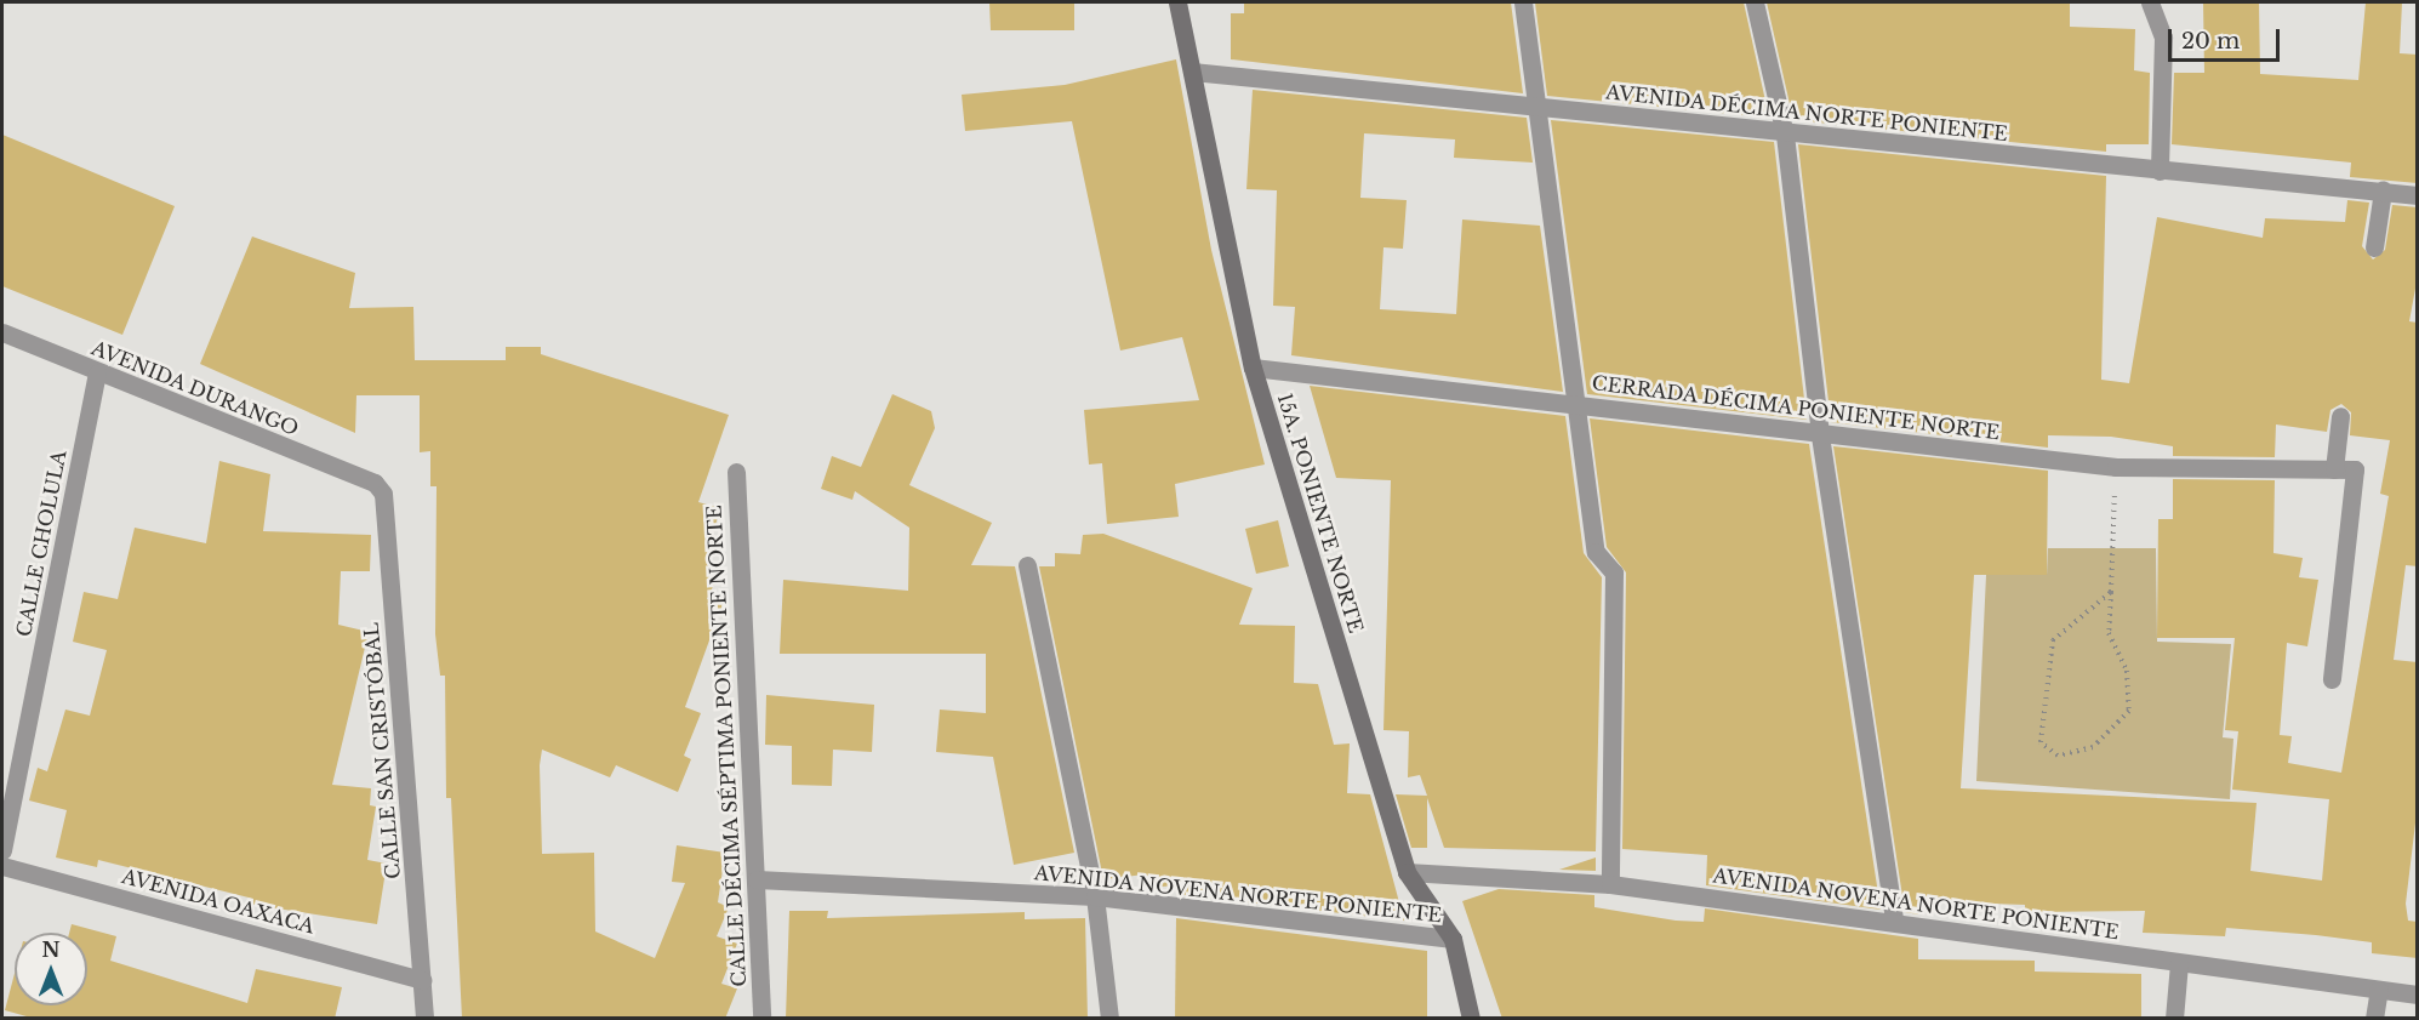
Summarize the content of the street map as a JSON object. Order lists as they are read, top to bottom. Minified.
{"streets":{"street":["AVENIDA DÉCIMA NORTE PONIENTE","AVENIDA DURANGO","CERRADA DÉCIMA PONIENTE NORTE","15A. PONIENTE NORTE","CALLE CHOLULA","CALLE DÉCIMA SÉPTIMA PONIENTE NORTE","CALLE SAN CRISTÓBAL","AVENIDA NOVENA NORTE PONIENTE","AVENIDA OAXACA"]},"crossings":[["AVENIDA DÉCIMA NORTE PONIENTE","15A. PONIENTE NORTE"],["AVENIDA DURANGO","CALLE CHOLULA"],["AVENIDA DURANGO","CALLE SAN CRISTÓBAL"],["CERRADA DÉCIMA PONIENTE NORTE","15A. PONIENTE NORTE"],["15A. PONIENTE NORTE","AVENIDA NOVENA NORTE PONIENTE"],["CALLE DÉCIMA SÉPTIMA PONIENTE NORTE","AVENIDA NOVENA NORTE PONIENTE"],["CALLE SAN CRISTÓBAL","AVENIDA OAXACA"]],"scale_bar":"20 m","north":"top"}
